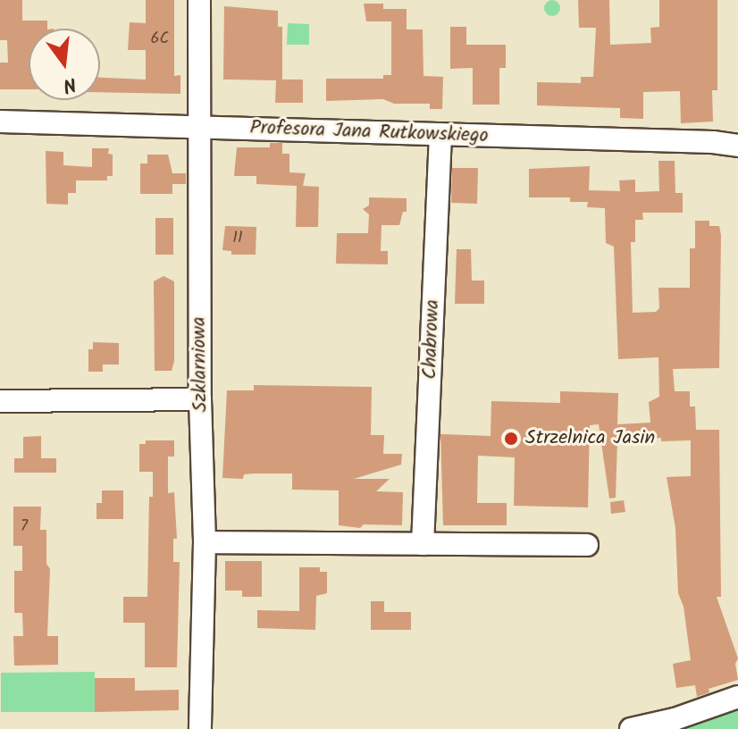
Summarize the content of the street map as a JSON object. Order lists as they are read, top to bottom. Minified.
{"streets":{"street":["Profesora Jana Rutkowskiego","Chabrowa","Szklarniowa"]},"crossings":[["Profesora Jana Rutkowskiego","Chabrowa"],["Profesora Jana Rutkowskiego","Szklarniowa"]],"places":["Strzelnica Jasin"],"house_numbers":["6C","11","7"],"north":"bottom"}
